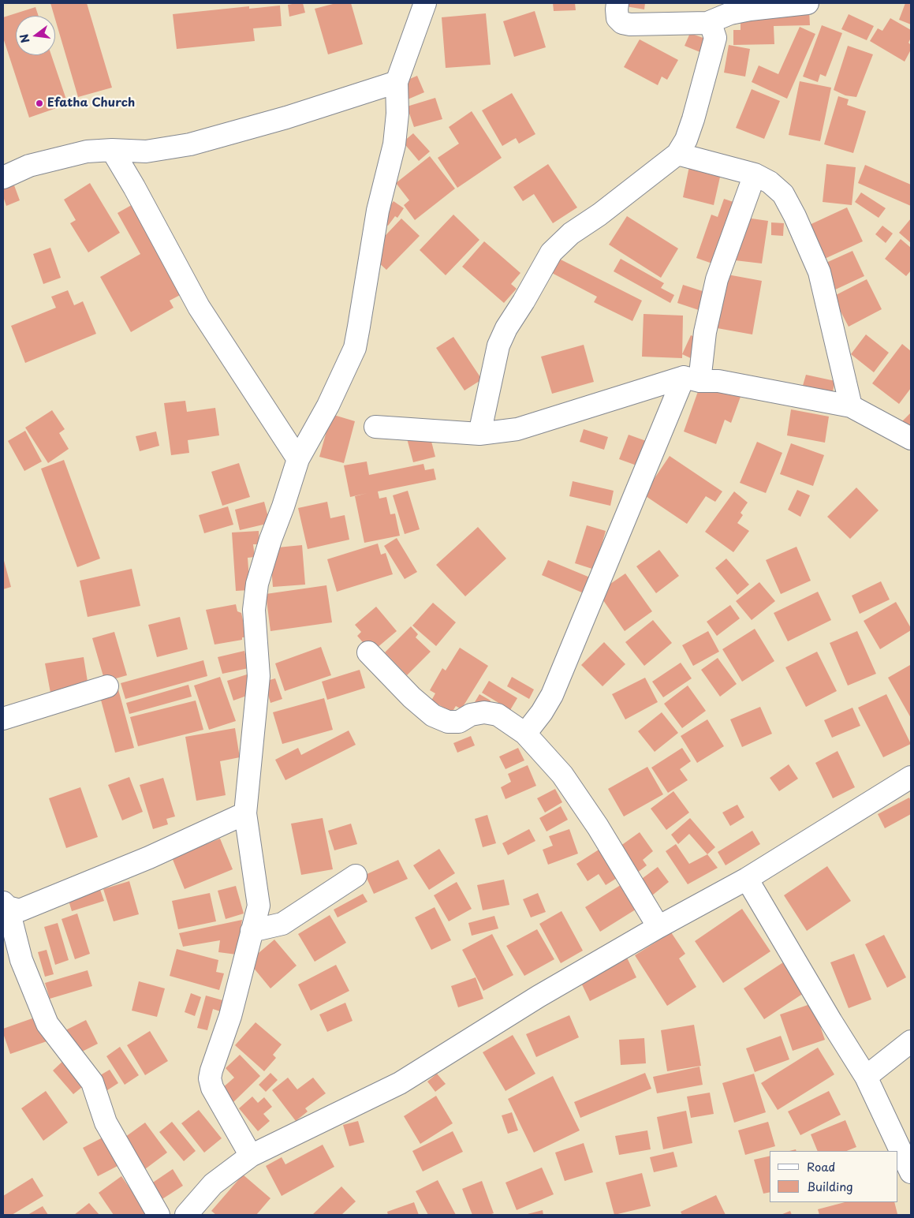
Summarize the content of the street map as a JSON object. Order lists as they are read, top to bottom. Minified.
{"places":["Efatha Church"],"legend":["Road","Building"],"north":"left"}
